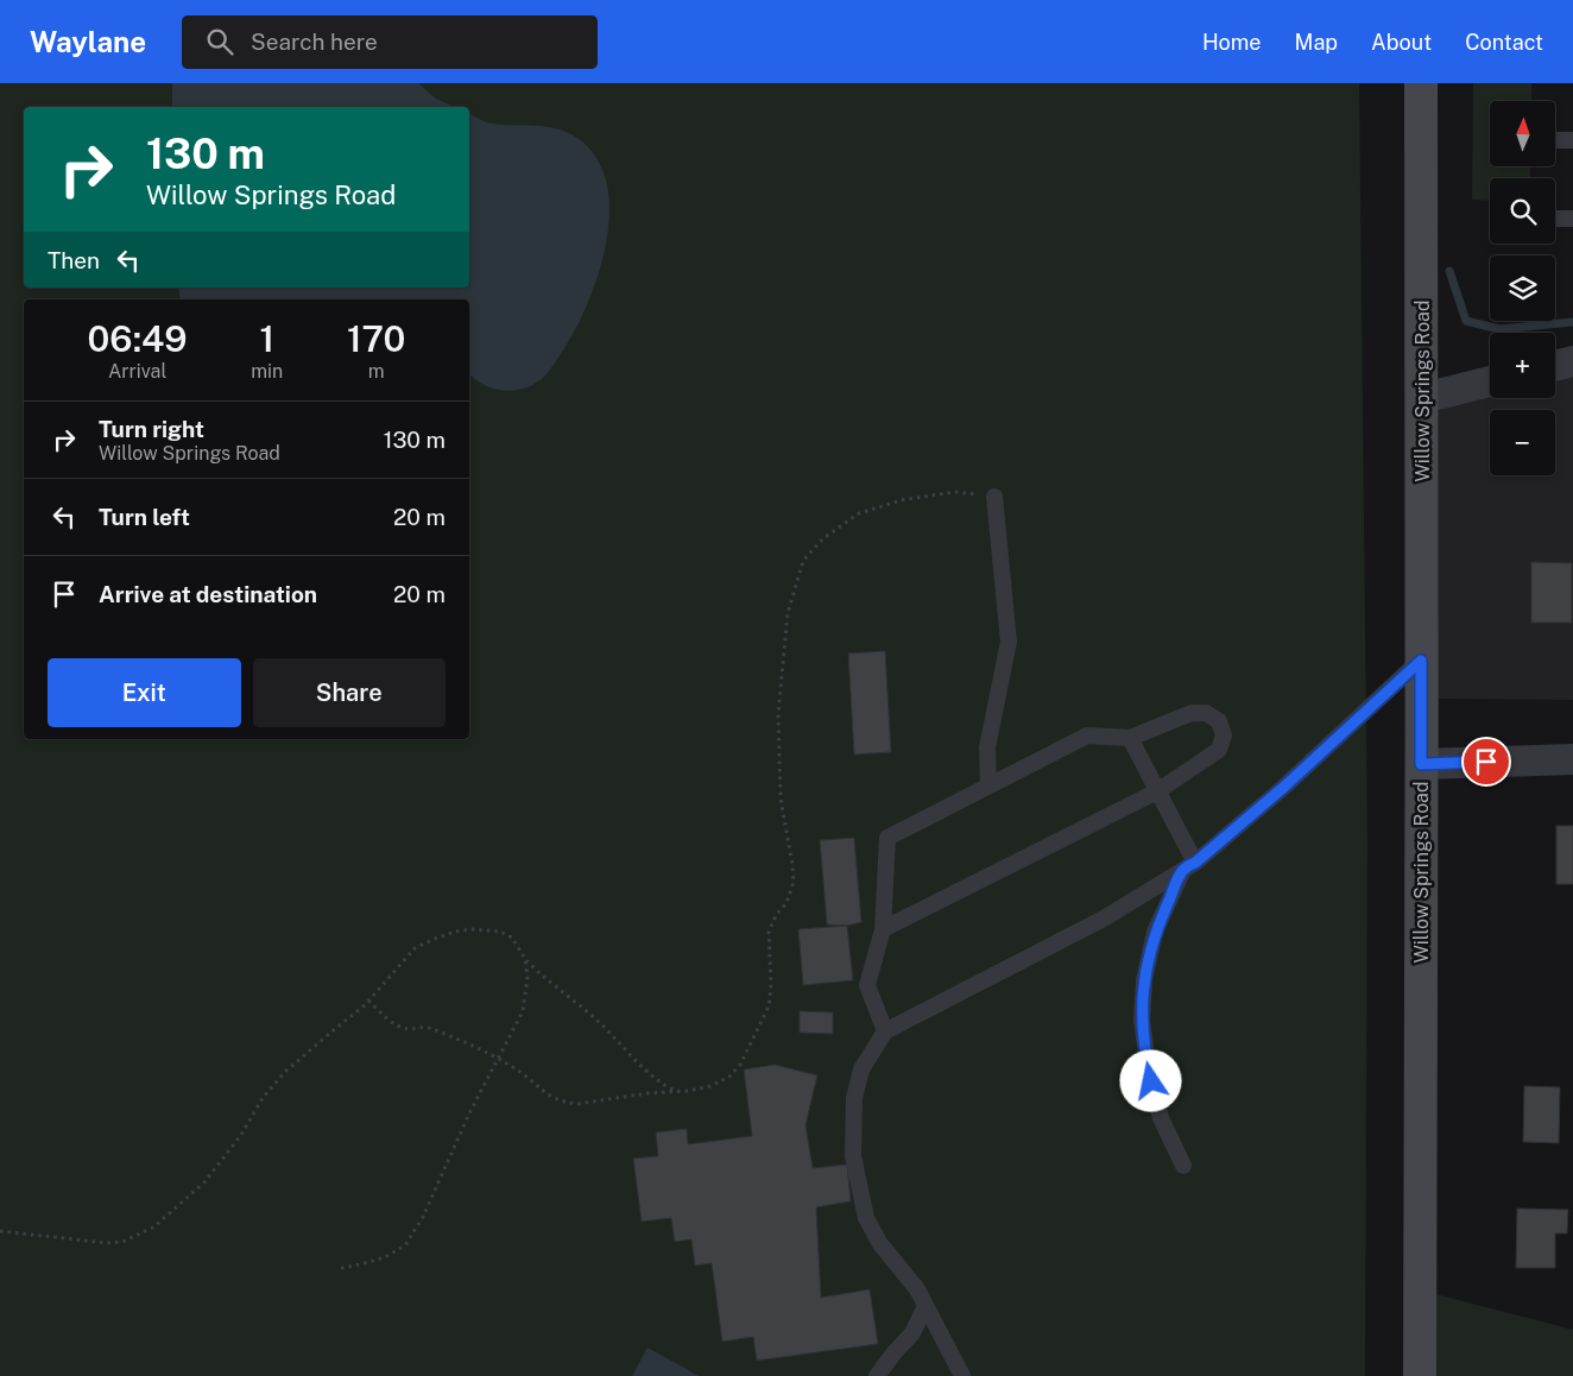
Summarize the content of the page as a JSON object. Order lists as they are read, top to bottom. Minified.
{"streets":{"main road":["Willow Springs Road"]},"north":"top","page":{"header":"Waylane","search":"Search here","nav":["Home","Map","About","Contact"],"map_buttons":["+","−"],"turn":["130 m","Willow Springs Road"],"then":"Then","eta":["06:49","Arrival","1","min","170","m"],"list":[{"name":"Turn right","note":"Willow Springs Road","value":"130 m"},{"name":"Turn left","value":"20 m"},{"name":"Arrive at destination","value":"20 m"}],"buttons":["Exit","Share"]}}
